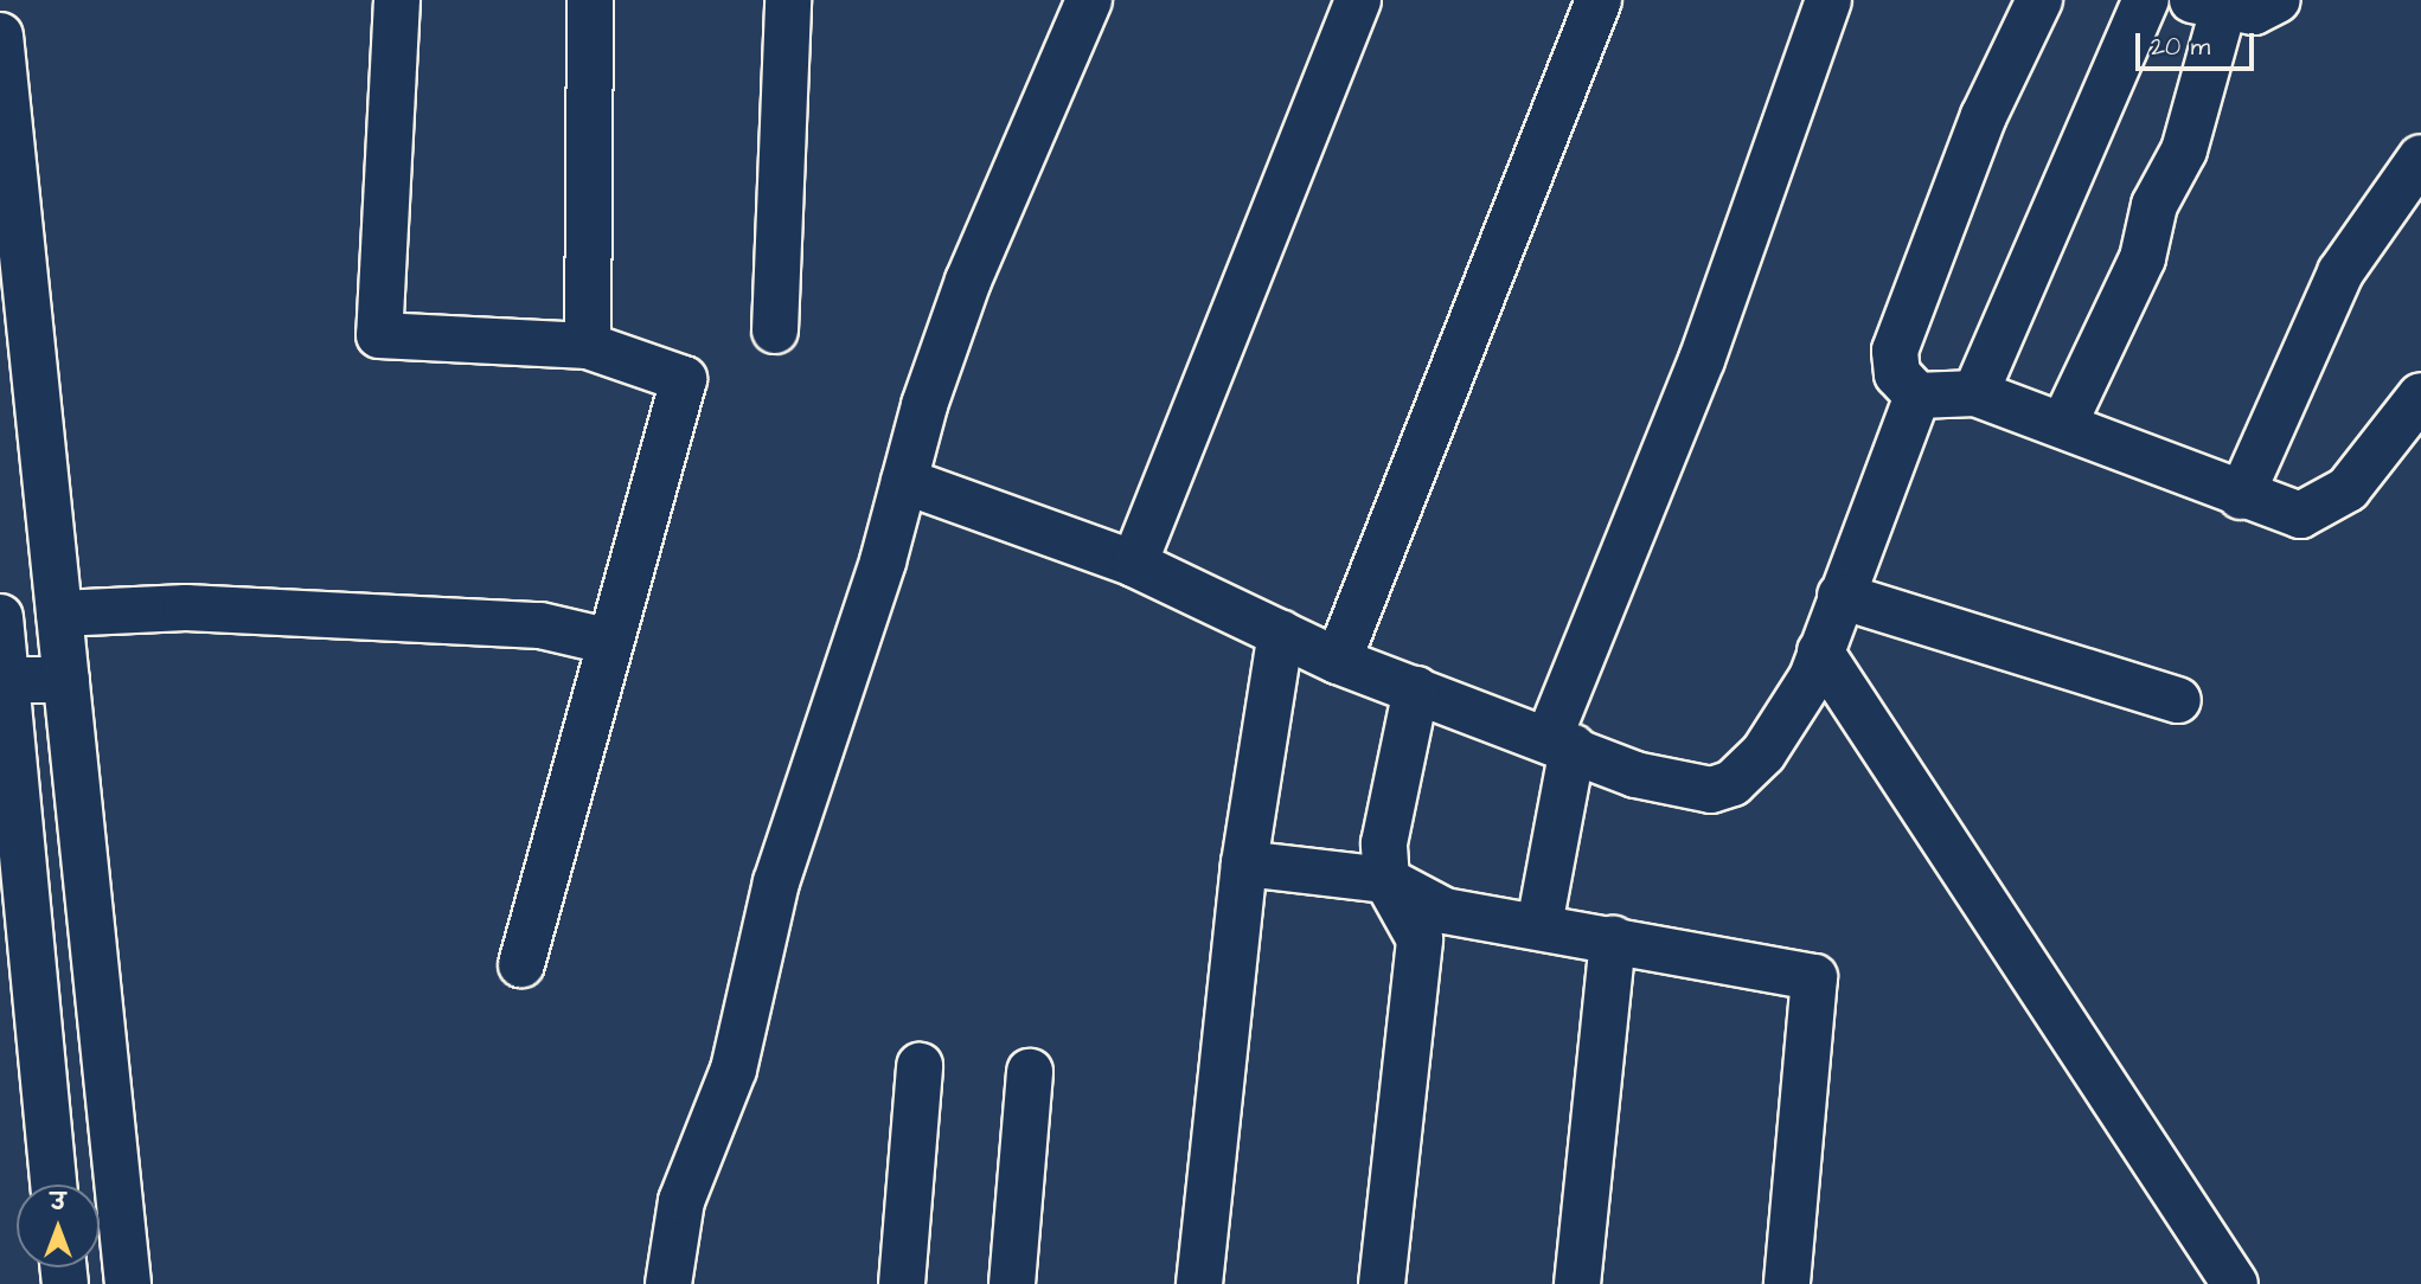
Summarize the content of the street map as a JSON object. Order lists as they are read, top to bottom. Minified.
{"scale_bar":"20 m","north":"top"}
